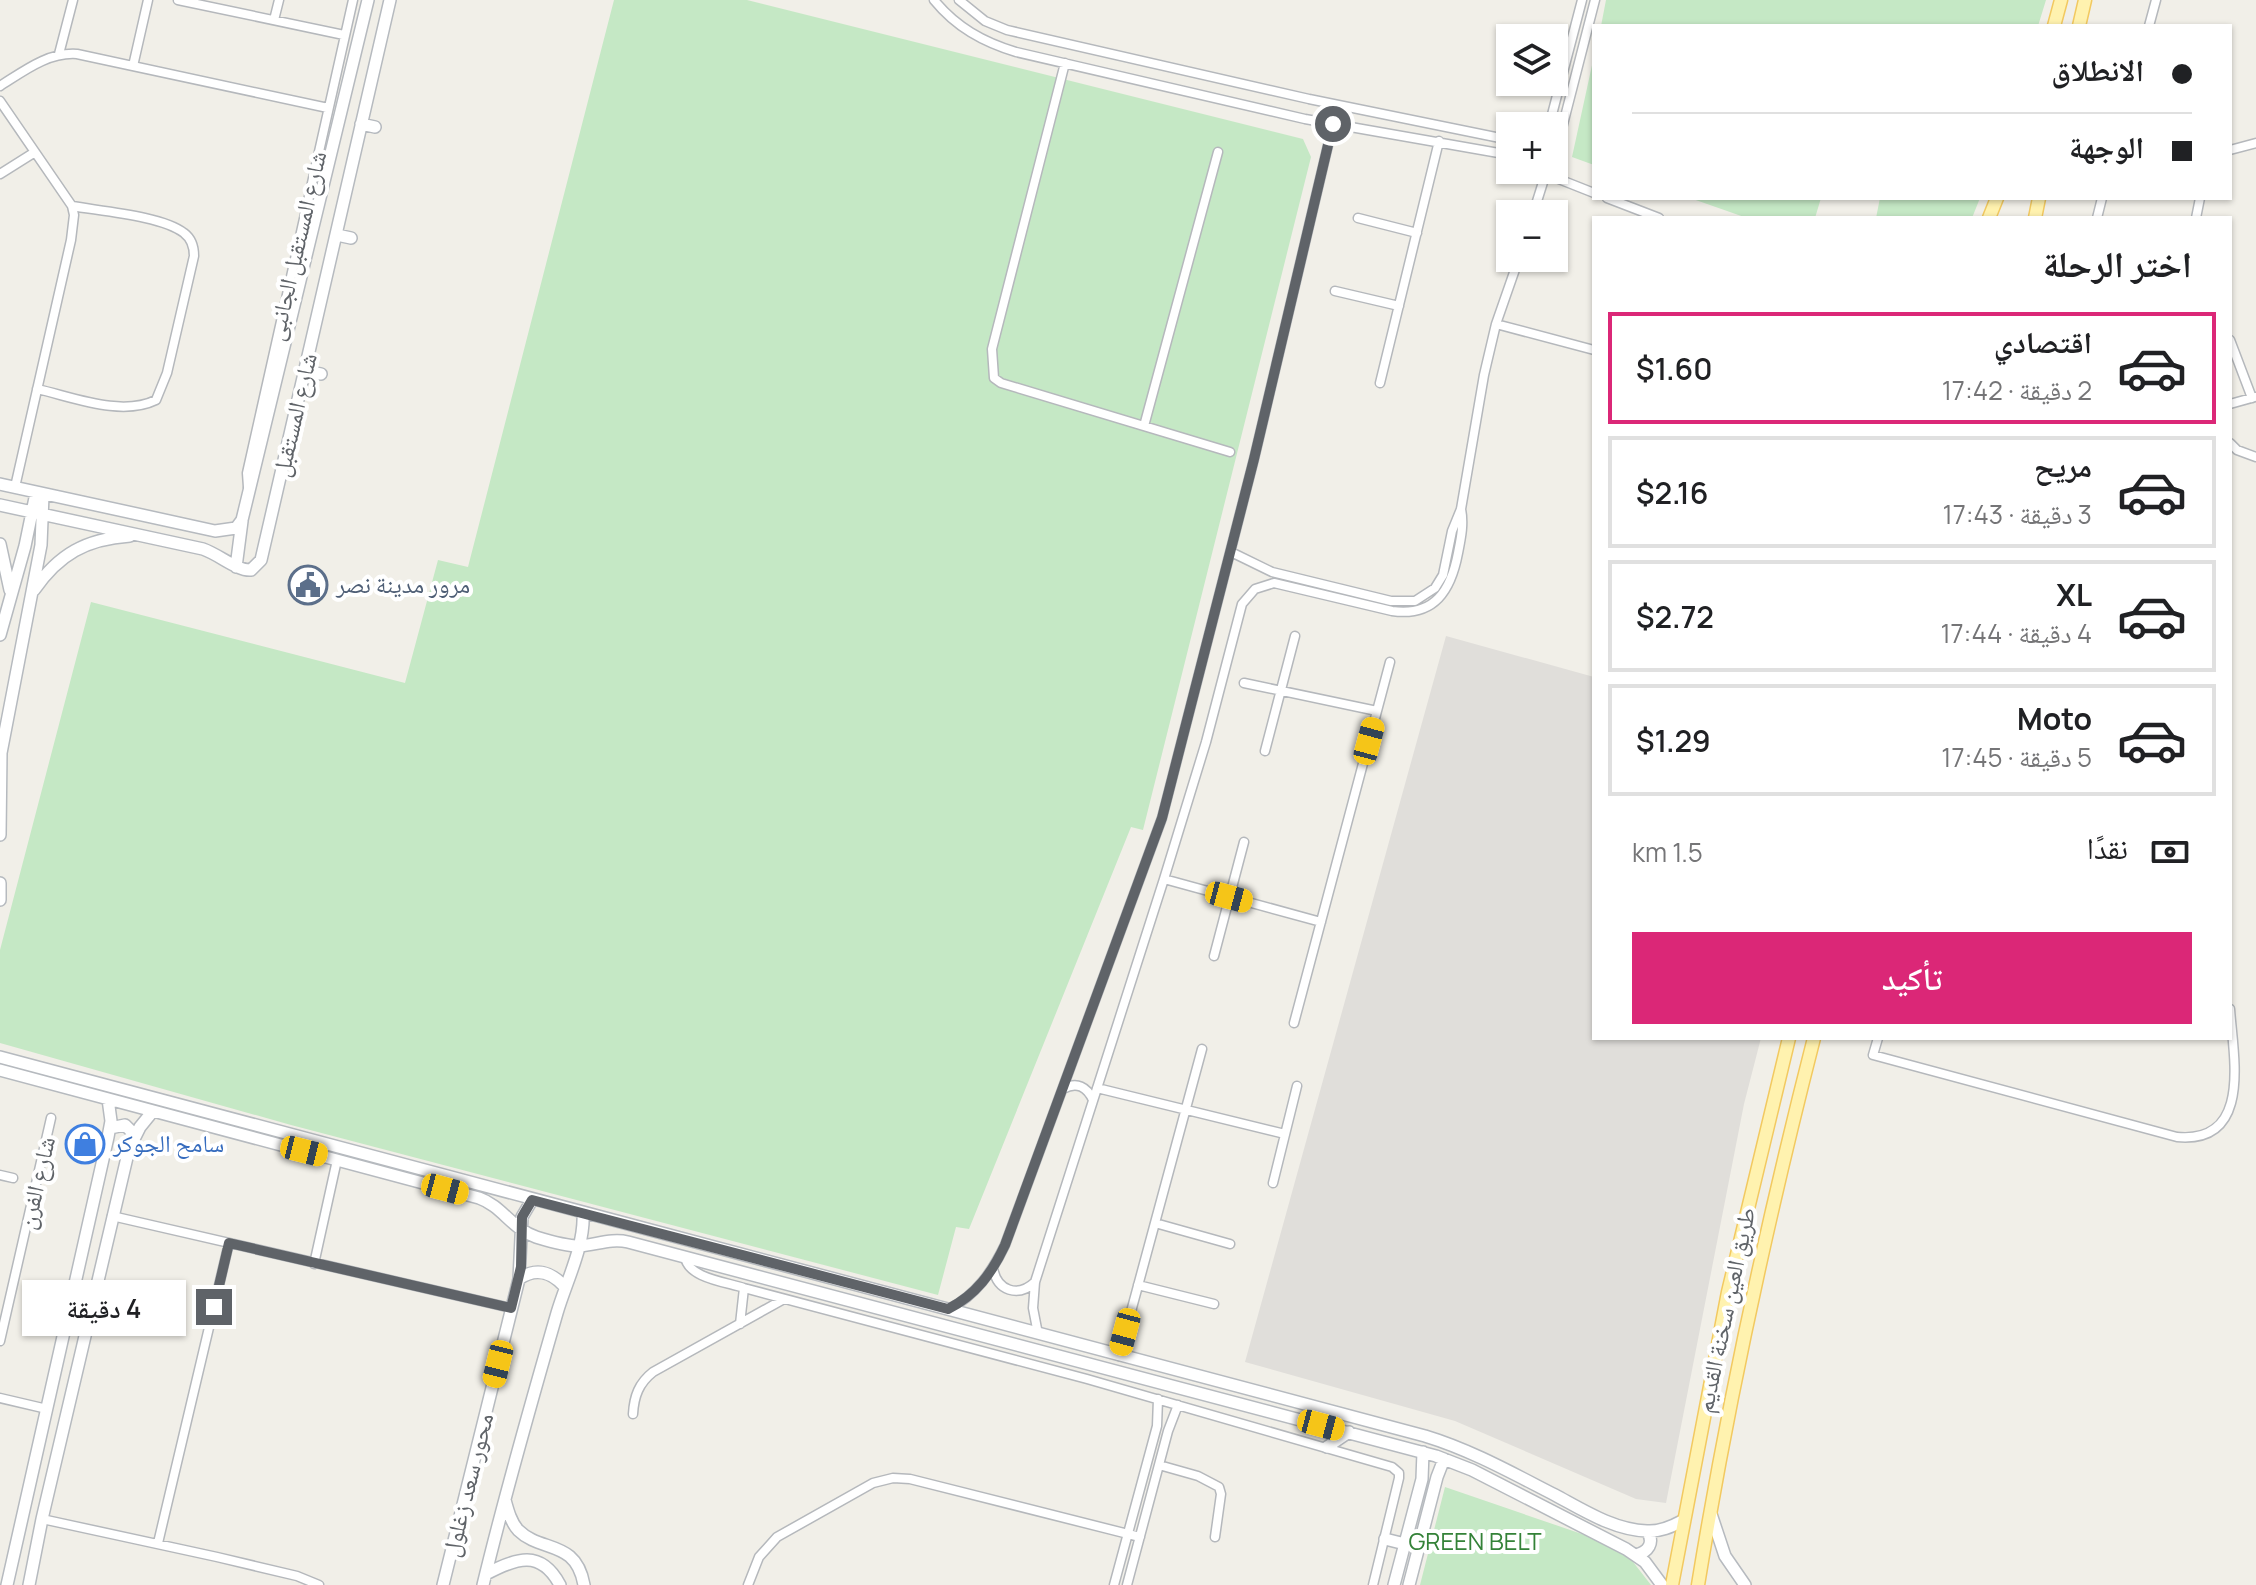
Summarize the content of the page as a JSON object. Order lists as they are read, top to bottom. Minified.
{"streets":{"main road":["شارع المستقبل","طريق العين سخنة القديم","محور سعد زغلول"],"street":["شارع المستقبل الجانبى","شارع الفرن"]},"crossings":[["شارع المستقبل الجانبى","شارع المستقبل"]],"parks":["GREEN BELT"],"places":{"public building":["مرور مدينة نصر"],"shop":["سامح الجوكر"]},"page":{"map_buttons":["+","−"],"banner":["الانطلاق","الوجهة"],"heading":"اختر الرحلة","list":[{"name":"اقتصادي","note":"2 دقيقة · 17:42","value":"$1.60"},{"name":"مريح","note":"3 دقيقة · 17:43","value":"$2.16"},{"name":"XL","note":"4 دقيقة · 17:44","value":"$2.72"},{"name":"Moto","note":"5 دقيقة · 17:45","value":"$1.29"}],"pay":["نقدًا","1.5 km"],"buttons":"تأكيد","bubble":"4 دقيقة"}}
